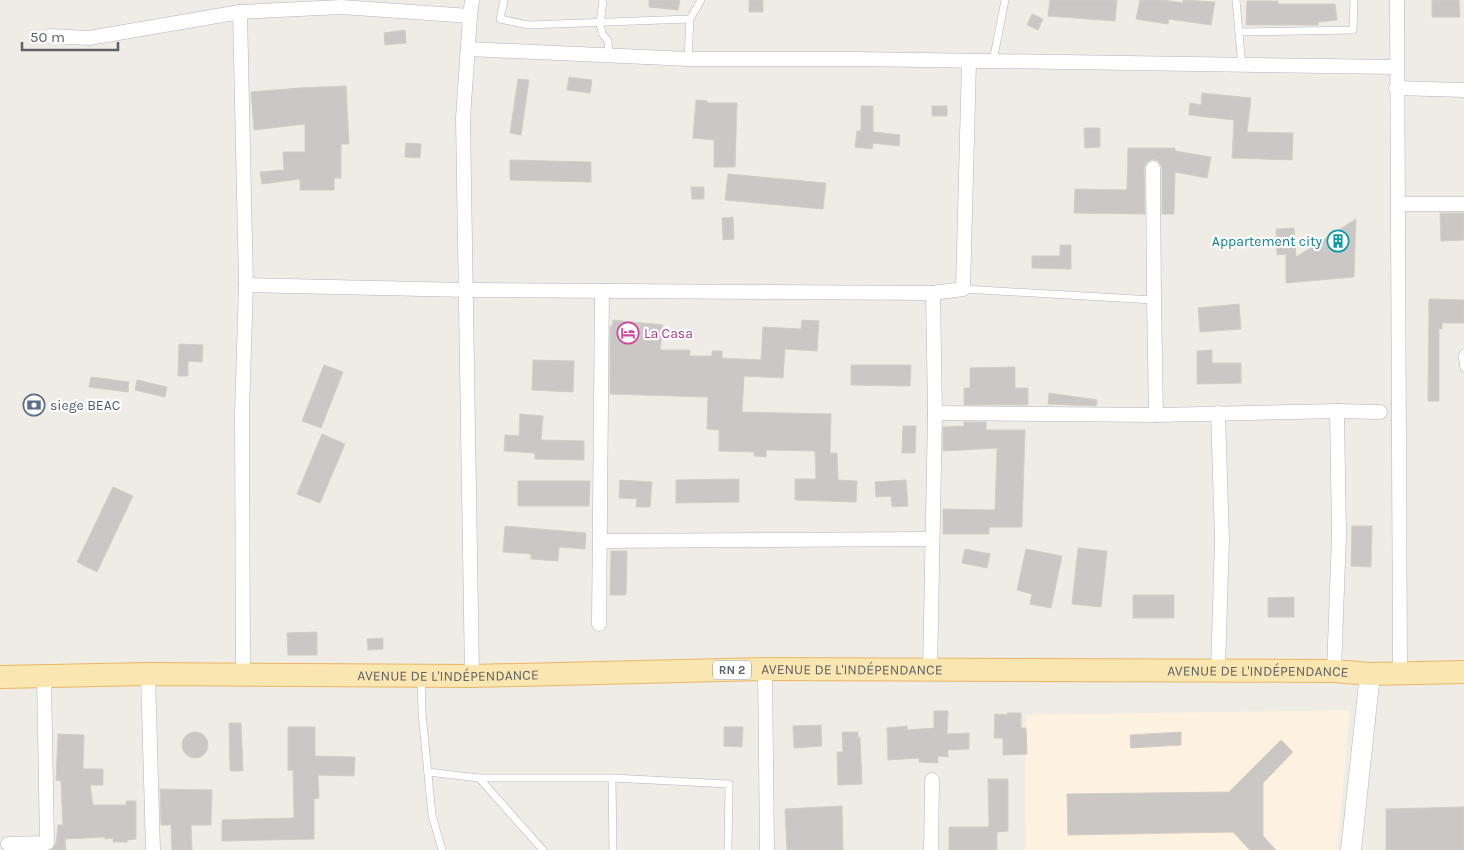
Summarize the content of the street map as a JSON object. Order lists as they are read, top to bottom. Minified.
{"streets":{"main road":["RN 2","AVENUE DE L'INDÉPENDANCE"]},"places":{"building":["Appartement city"],"hotel":["La Casa"],"bank":["siege BEAC"]},"scale_bar":"50 m"}
